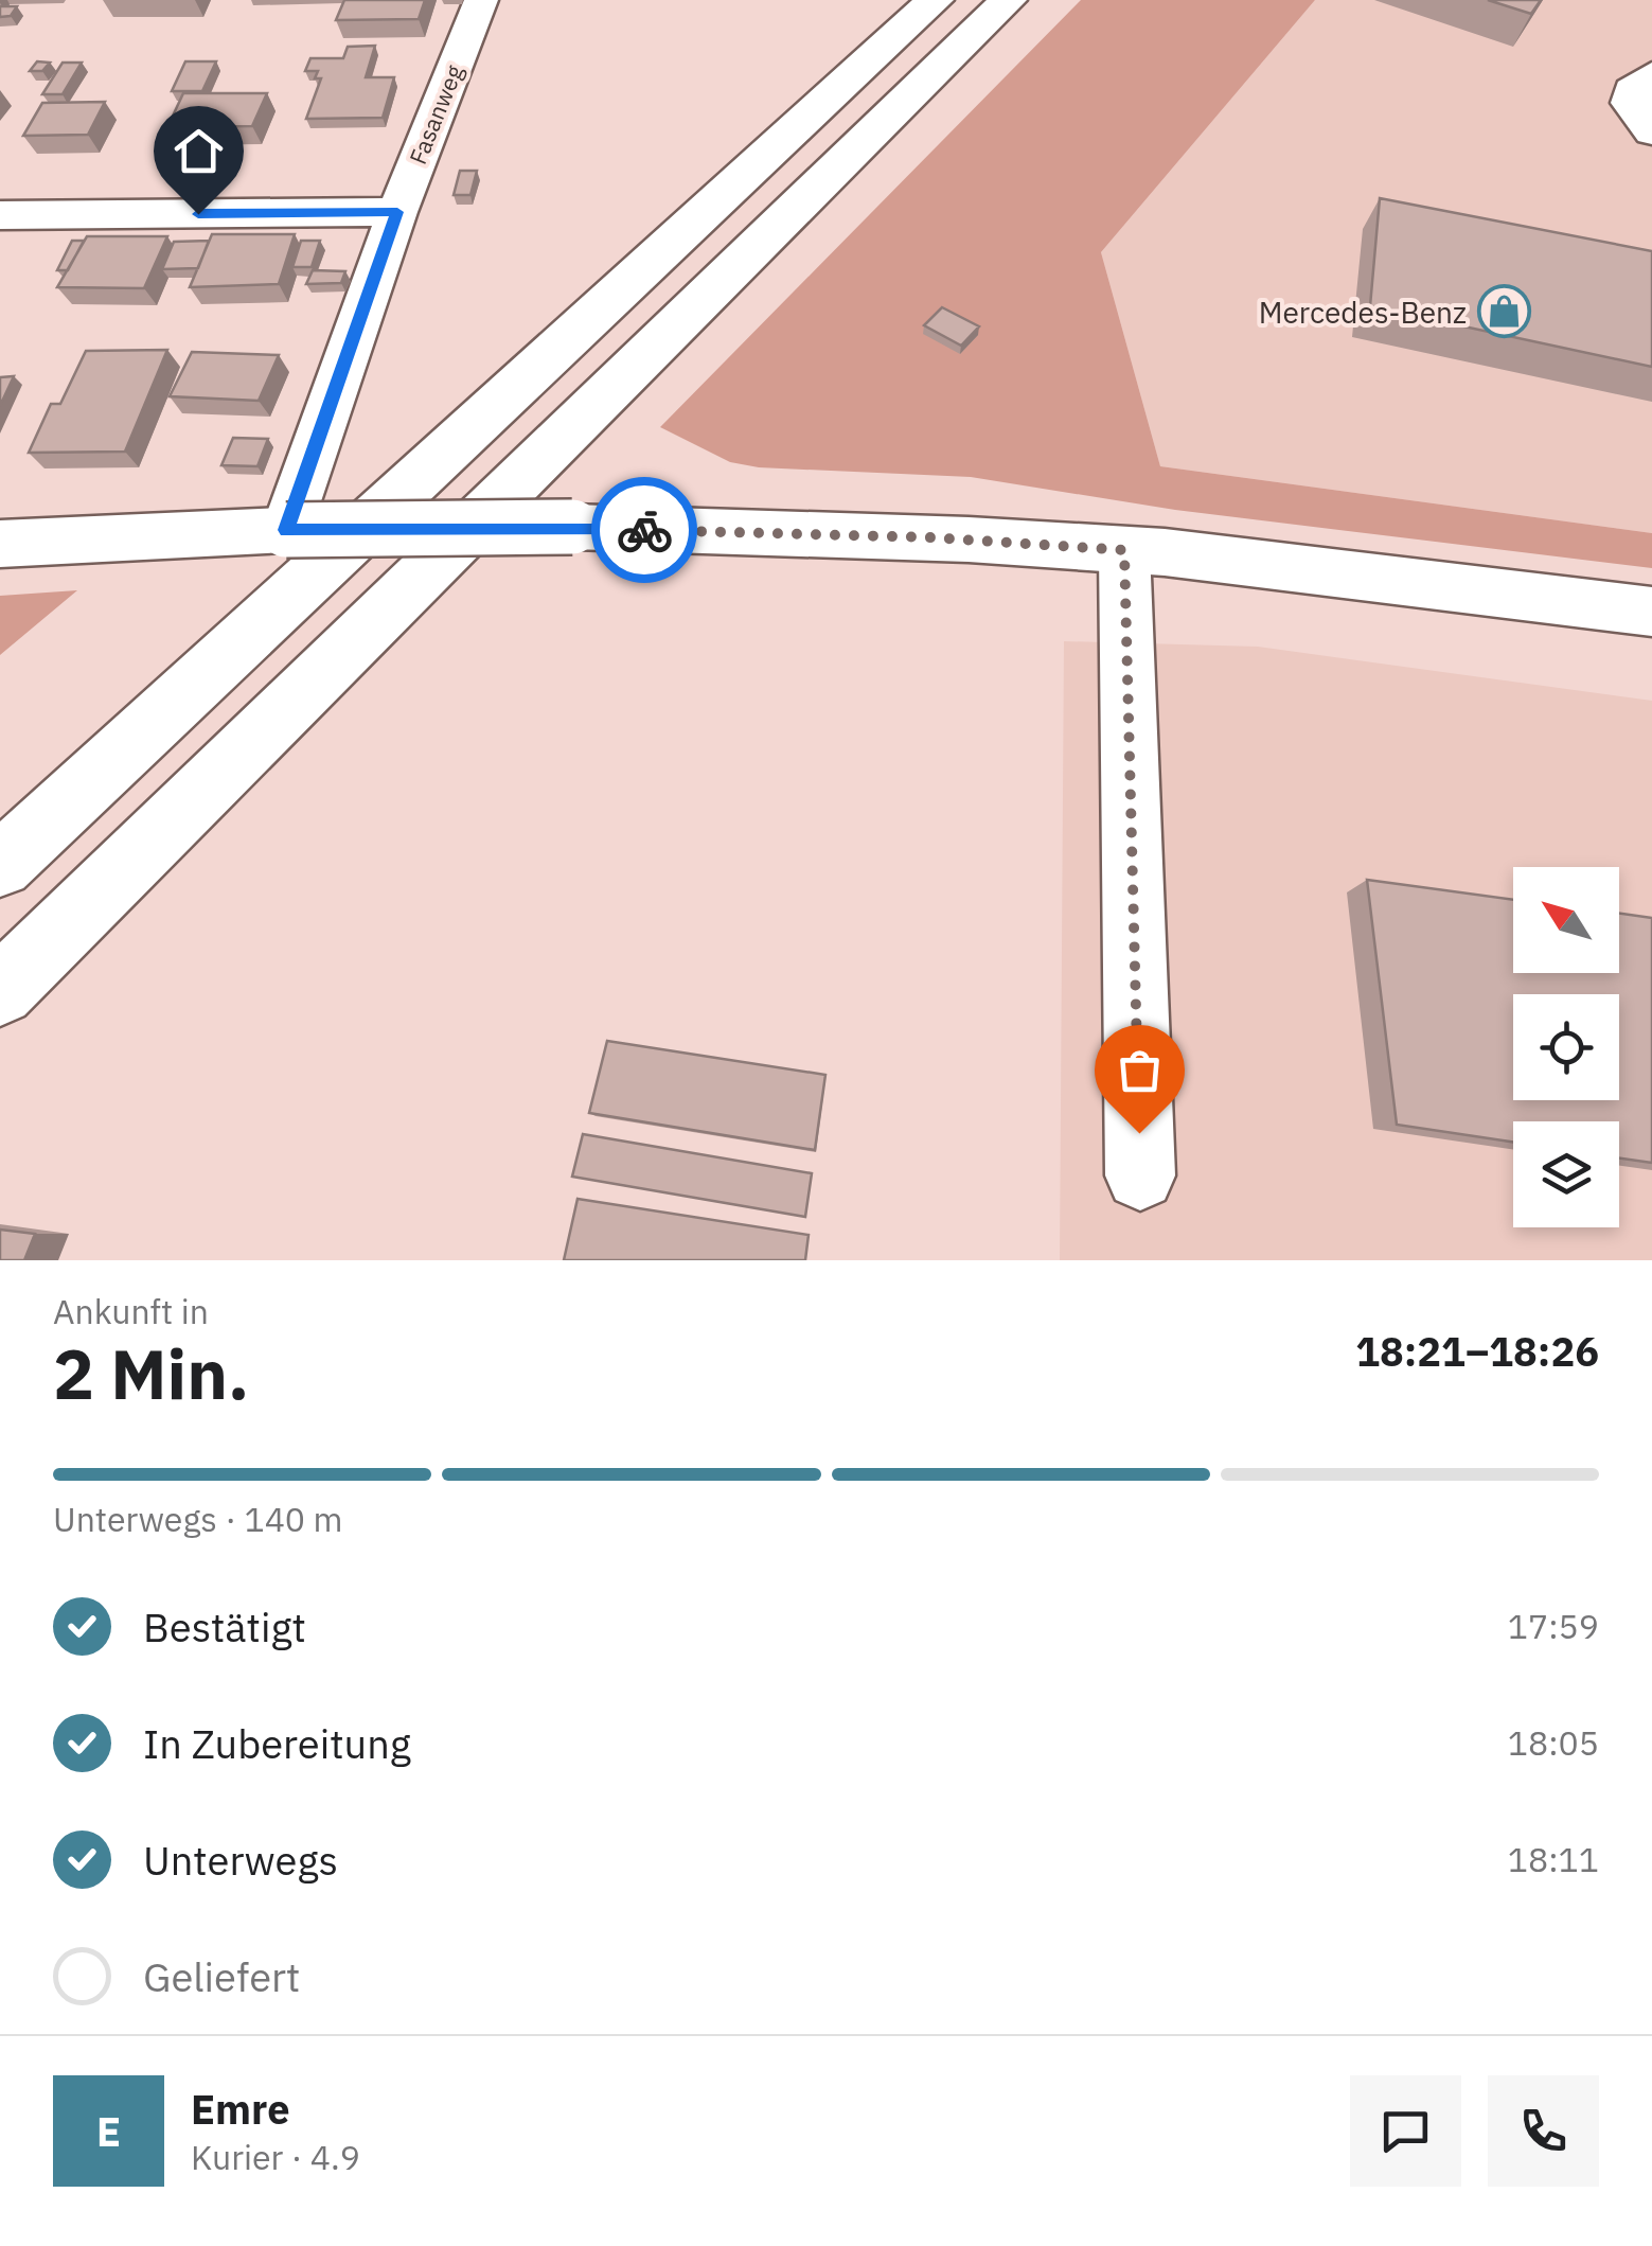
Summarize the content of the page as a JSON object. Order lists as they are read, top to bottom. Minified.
{"streets":{"street":["Fasanweg"]},"places":{"shop":["Mercedes-Benz"]},"north":"top left","page":{"heading":["2 Min.","Ankunft in","18:21–18:26"],"panel":["Emre","Kurier · 4.9"],"bar":"Unterwegs · 140 m","list":[["Bestätigt","17:59"],["In Zubereitung","18:05"],["Unterwegs","18:11"],"Geliefert"],"round":"E"}}
